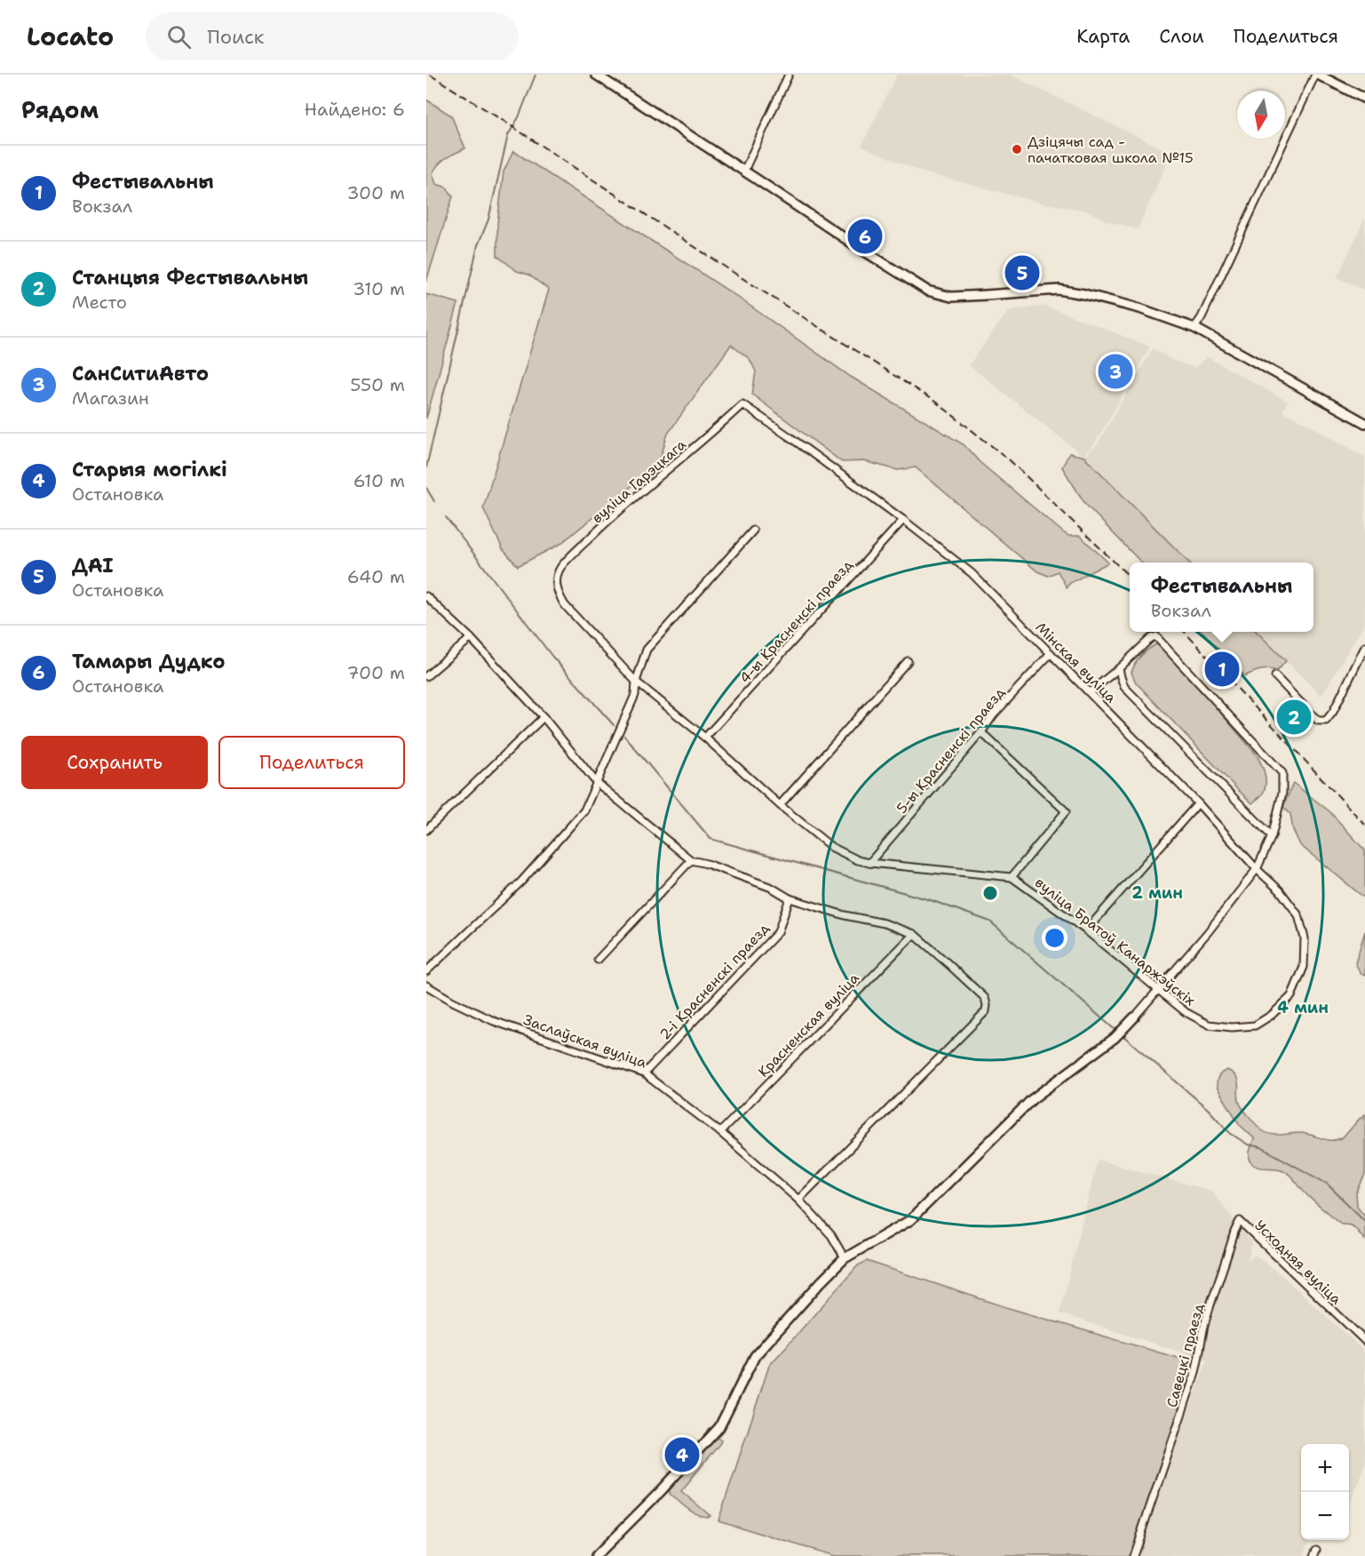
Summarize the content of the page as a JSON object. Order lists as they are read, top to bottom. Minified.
{"streets":{"street":["вуліца Гарэцкага","4-ы Красненскі праезд","Мінская вуліца","5-ы Красненскі праезд","вуліца Братоў Канаржэўскіх","2-і Красненскі праезд","Красненская вуліца","Заслаўская вуліца","Усходняя вуліца","Савецкі праезд"]},"crossings":[["вуліца Гарэцкага","Мінская вуліца"],["4-ы Красненскі праезд","Мінская вуліца"],["Мінская вуліца","5-ы Красненскі праезд"],["Мінская вуліца","вуліца Братоў Канаржэўскіх"],["5-ы Красненскі праезд","вуліца Братоў Канаржэўскіх"],["2-і Красненскі праезд","Заслаўская вуліца"],["Красненская вуліца","Заслаўская вуліца"],["Усходняя вуліца","Савецкі праезд"]],"places":["Дзіцячы сад - пачатковая школа №15"],"north":"bottom","page":{"header":"Locato","search":"Поиск","nav":["Карта","Слои","Поделиться"],"heading":["Рядом","Найдено: 6"],"list":[{"mark":"1","name":"Фестывальны","note":"Вокзал","value":"300 m"},{"mark":"2","name":"Станцыя Фестывальны","note":"Место","value":"310 m"},{"mark":"3","name":"СанСитиАвто","note":"Магазин","value":"550 m"},{"mark":"4","name":"Старыя могілкі","note":"Остановка","value":"610 m"},{"mark":"5","name":"ДАІ","note":"Остановка","value":"640 m"},{"mark":"6","name":"Тамары Дудко","note":"Остановка","value":"700 m"}],"pins":["6","5","3","1","2","4"],"popup":["Фестывальны","Вокзал"],"buttons":["Сохранить","Поделиться"],"map_buttons":["+","−"]},"rings":["2 мин","4 мин"]}
